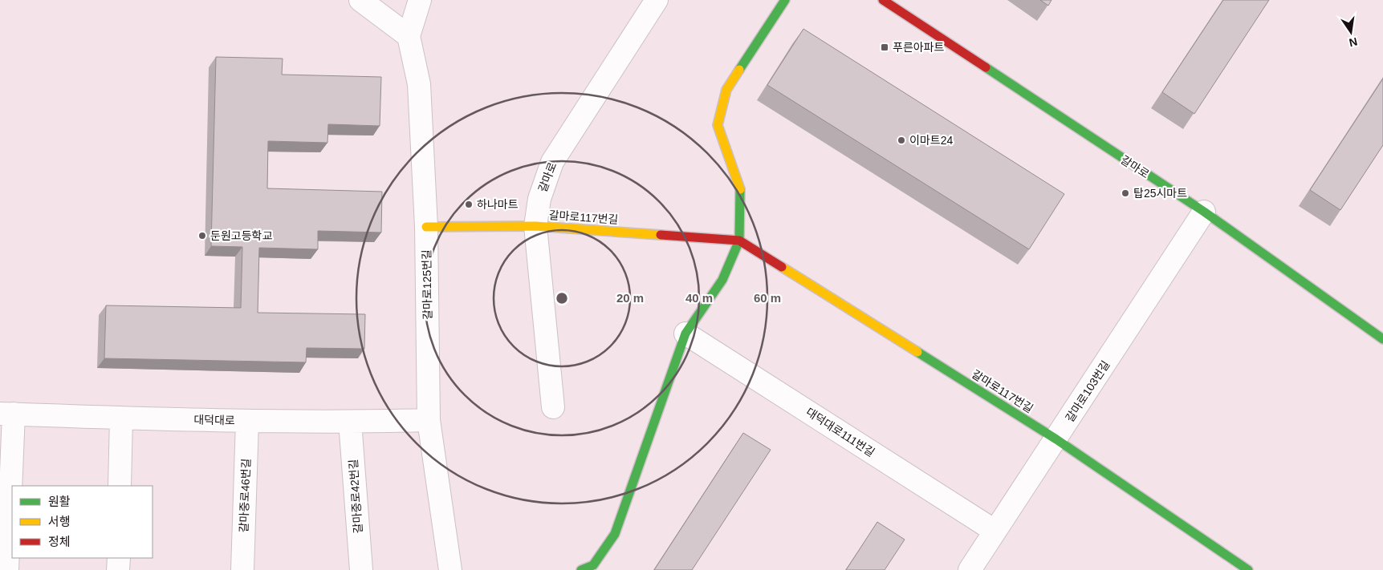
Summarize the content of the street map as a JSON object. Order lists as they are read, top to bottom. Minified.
{"streets":{"street":["갈마로","갈마로117번길","갈마로125번길","갈마로103번길","대덕대로","대덕대로111번길","갈마중로46번길","갈마중로42번길"]},"crossings":[["갈마로","갈마로117번길"],["갈마로","갈마로103번길"],["갈마로117번길","갈마로125번길"],["갈마로117번길","갈마로103번길"],["갈마로125번길","대덕대로"],["갈마로103번길","대덕대로111번길"],["대덕대로","갈마중로46번길"],["대덕대로","갈마중로42번길"]],"places":{"transit":["푸른아파트"],"other":["이마트24","탑25시마트","하나마트","둔원고등학교"]},"legend":["원활","서행","정체"],"north":"bottom","rings":["20 m","40 m","60 m"]}
